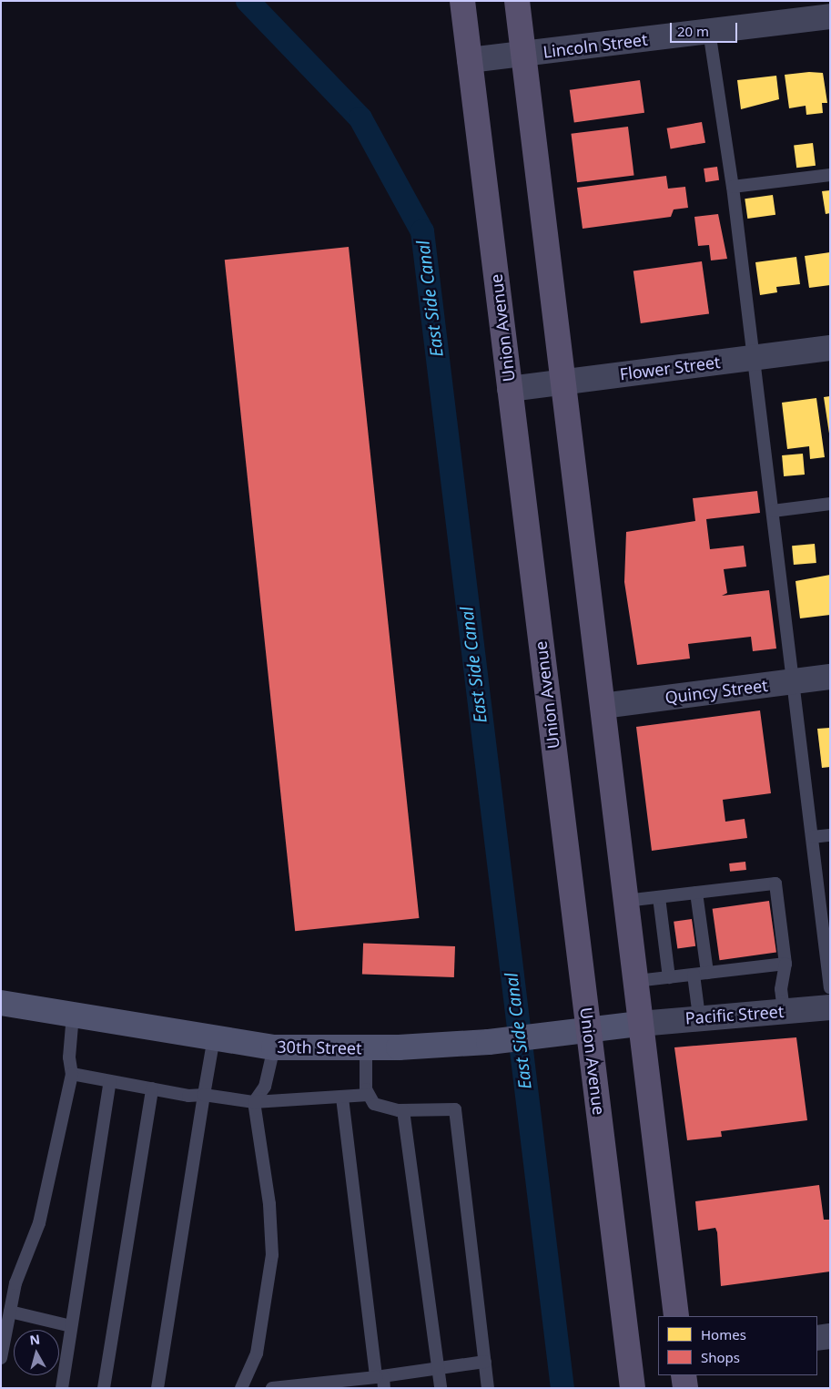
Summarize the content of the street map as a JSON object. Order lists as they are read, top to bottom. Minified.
{"streets":{"main road":["Union Avenue"],"street":["Lincoln Street","Flower Street","Quincy Street","Pacific Street","30th Street"]},"crossings":[["Lincoln Street","Union Avenue"],["Union Avenue","Flower Street"],["Union Avenue","30th Street"],["Pacific Street","30th Street"]],"water":["East Side Canal"],"legend":["Homes","Shops"],"scale_bar":"20 m","north":"top"}
